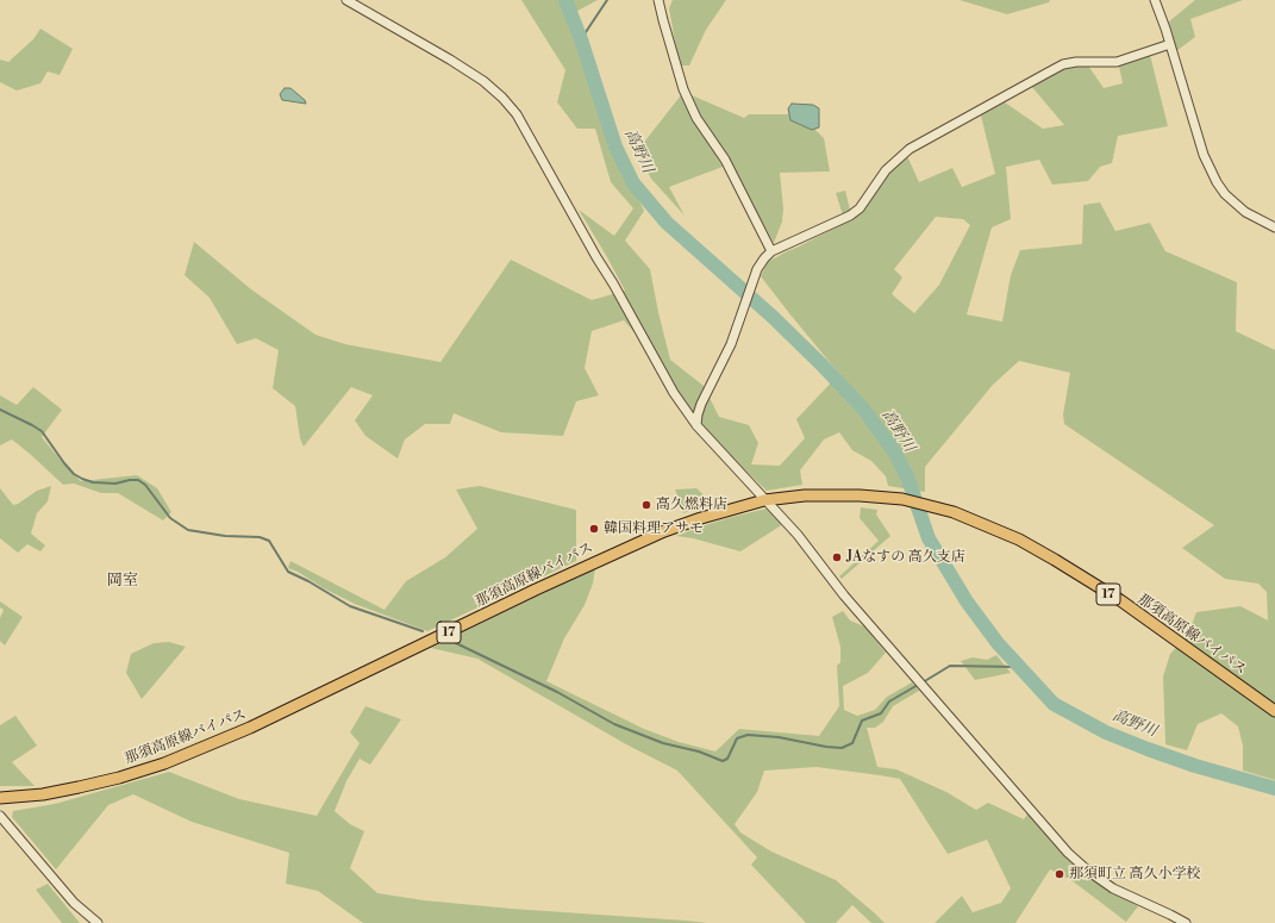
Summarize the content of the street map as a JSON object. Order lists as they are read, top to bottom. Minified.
{"streets":{"main road":["那須高原線バイパス","17"]},"districts":["岡室"],"water":["高野川"],"places":["高久燃料店","韓国料理アサモ","JAなすの 高久支店","那須町立 高久小学校"]}
